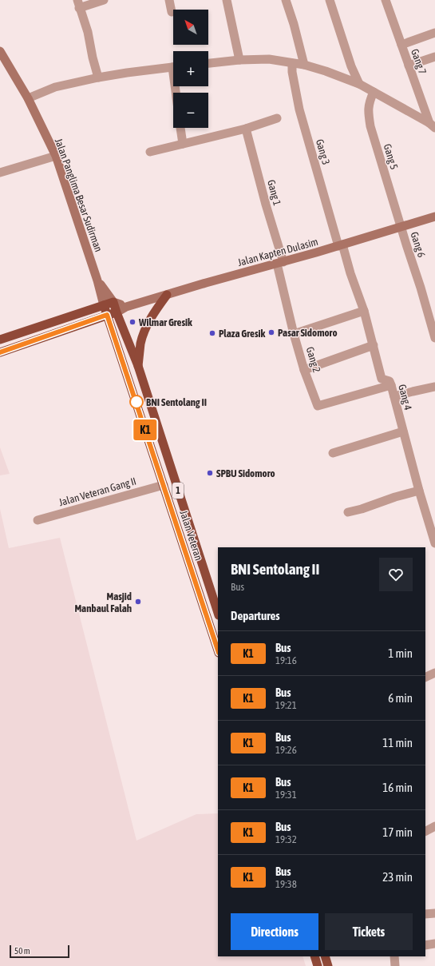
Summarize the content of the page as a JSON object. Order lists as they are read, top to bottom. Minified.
{"streets":{"highway":["1","Jalan Veteran"],"main road":["Jalan Panglima Besar Sudirman","Jalan Kapten Dulasim"],"street":["Gang 7","Gang 3","Gang 5","Gang 1","Gang 6","Gang 2","Gang 4","Jalan Veteran Gang II"]},"crossings":[["Gang 3","Jalan Kapten Dulasim"],["Gang 3","Gang 4"],["Gang 5","Gang 6"],["Gang 5","Jalan Kapten Dulasim"],["Gang 1","Jalan Kapten Dulasim"],["Gang 1","Gang 2"],["Jalan Panglima Besar Sudirman","1"],["Jalan Panglima Besar Sudirman","Jalan Veteran"],["Gang 6","Jalan Kapten Dulasim"],["Jalan Kapten Dulasim","Gang 2"],["Jalan Kapten Dulasim","Gang 4"],["Jalan Kapten Dulasim","1"],["Jalan Kapten Dulasim","Jalan Veteran"],["Gang 2","Gang 4"],["1","Jalan Veteran"],["Jalan Veteran Gang II","Jalan Veteran"]],"places":["Wilmar Gresik","Pasar Sidomoro","Plaza Gresik","BNI Sentolang II","SPBU Sidomoro","Masjid Manbaul Falah"],"lines":["bus line K1"],"scale_bar":"50 m","north":"top left","page":{"on_map":"K1","map_buttons":["+","−"],"heading":[["BNI Sentolang II","Bus"],"Departures"],"list":[{"mark":"K1","name":"Bus","note":"19:16","value":"1 min"},{"mark":"K1","name":"Bus","note":"19:21","value":"6 min"},{"mark":"K1","name":"Bus","note":"19:26","value":"11 min"},{"mark":"K1","name":"Bus","note":"19:31","value":"16 min"},{"mark":"K1","name":"Bus","note":"19:32","value":"17 min"},{"mark":"K1","name":"Bus","note":"19:38","value":"23 min"}],"buttons":["Directions","Tickets"],"scale":"50 m"}}
